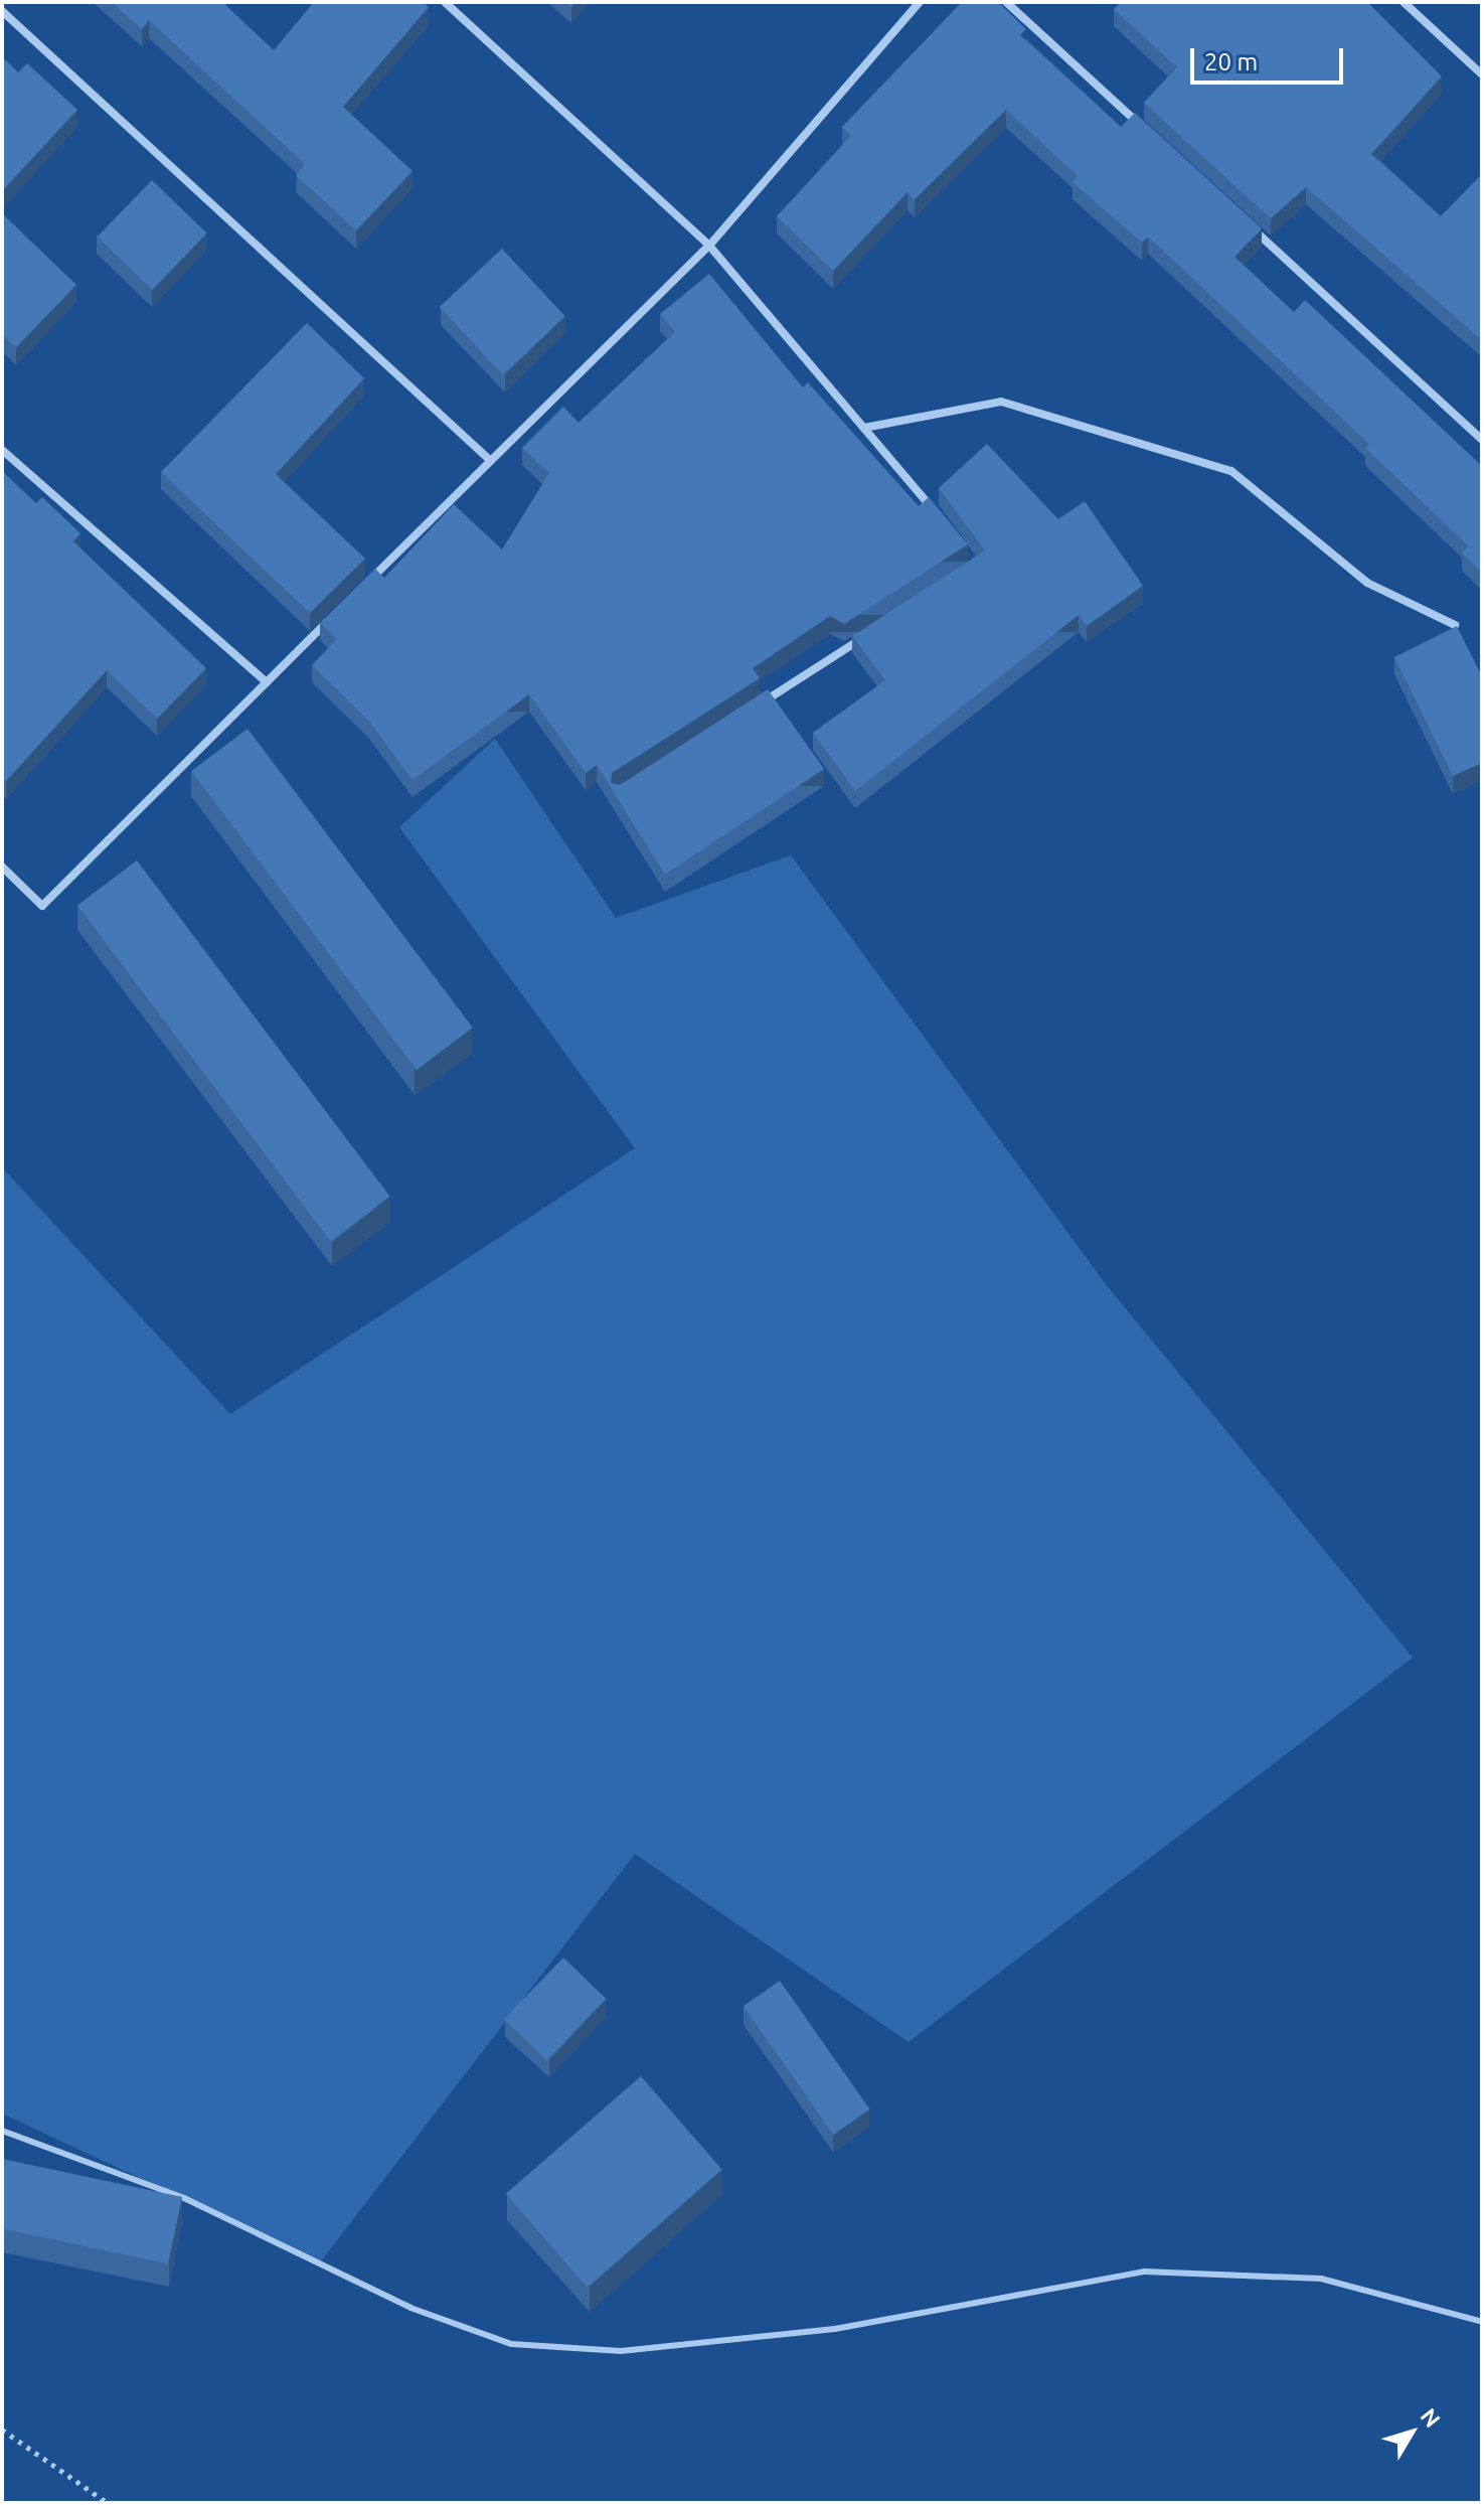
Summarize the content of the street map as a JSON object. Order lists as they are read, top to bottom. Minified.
{"scale_bar":"20 m","north":"top right"}
